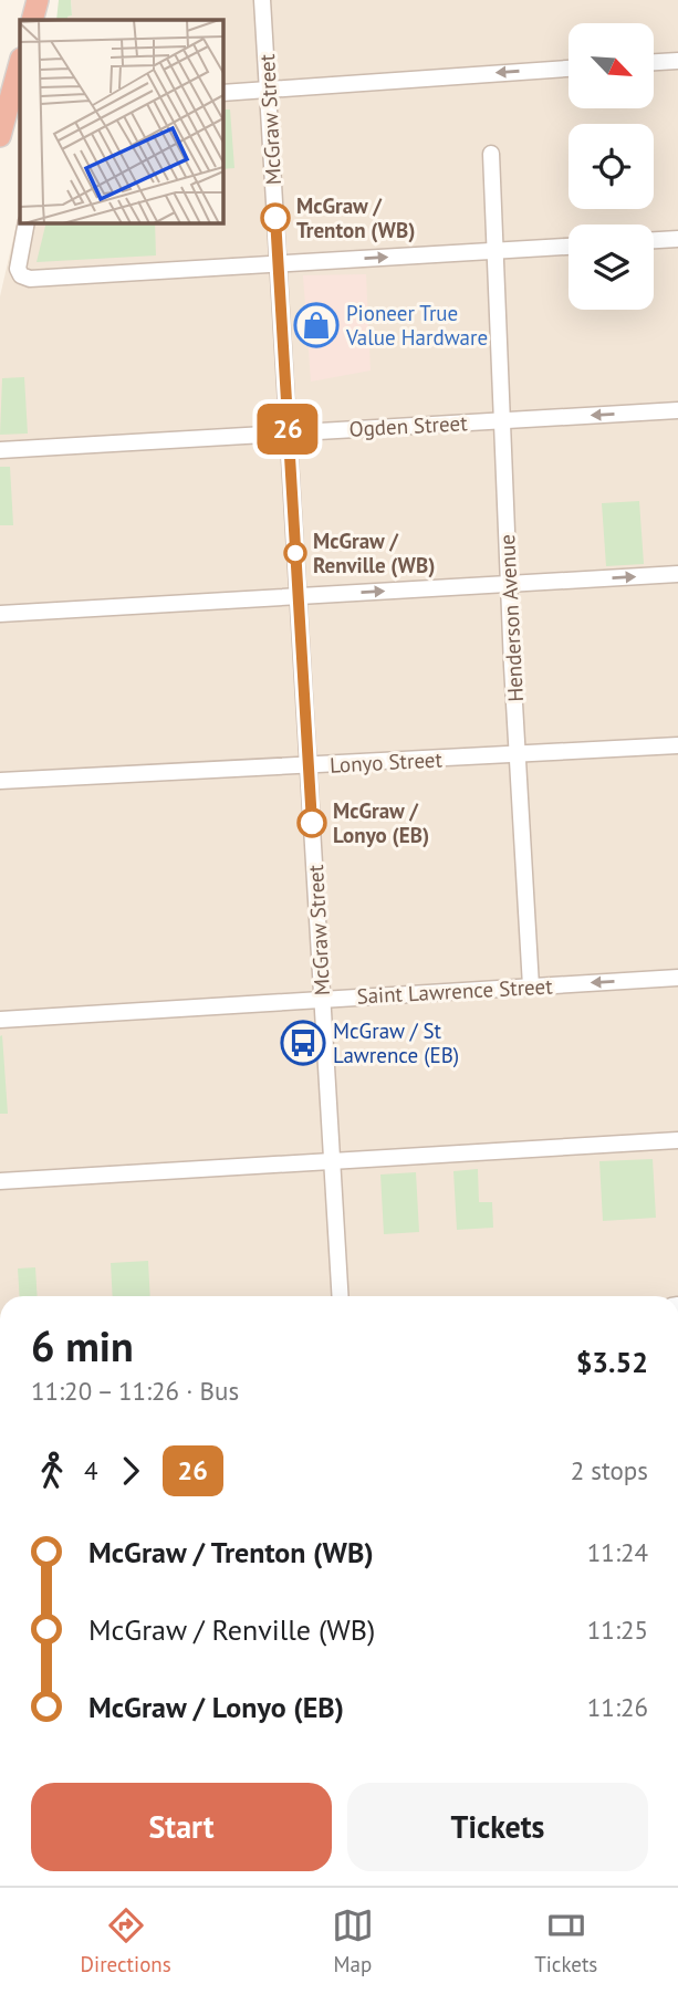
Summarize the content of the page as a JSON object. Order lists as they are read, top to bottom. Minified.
{"streets":{"street":["McGraw Street","Ogden Street","Henderson Avenue","Lonyo Street","Saint Lawrence Street"]},"crossings":[["McGraw Street","Ogden Street"],["McGraw Street","Lonyo Street"],["McGraw Street","Saint Lawrence Street"],["Ogden Street","Henderson Avenue"],["Henderson Avenue","Lonyo Street"],["Henderson Avenue","Saint Lawrence Street"]],"places":{"other":["McGraw / Trenton (WB)","McGraw / Renville (WB)","McGraw / Lonyo (EB)"],"shop":["Pioneer True Value Hardware"],"bus stop":["McGraw / St Lawrence (EB)"]},"lines":["bus line 26"],"north":"bottom right","page":{"on_map":"26","heading":["6 min","11:20 – 11:26 · Bus","$3.52"],"legs":["4","26","2 stops"],"list":[{"name":"McGraw / Trenton (WB)","value":"11:24"},{"name":"McGraw / Renville (WB)","value":"11:25"},{"name":"McGraw / Lonyo (EB)","value":"11:26"}],"buttons":["Start","Tickets"],"tabs":["Directions","Map","Tickets"]}}
